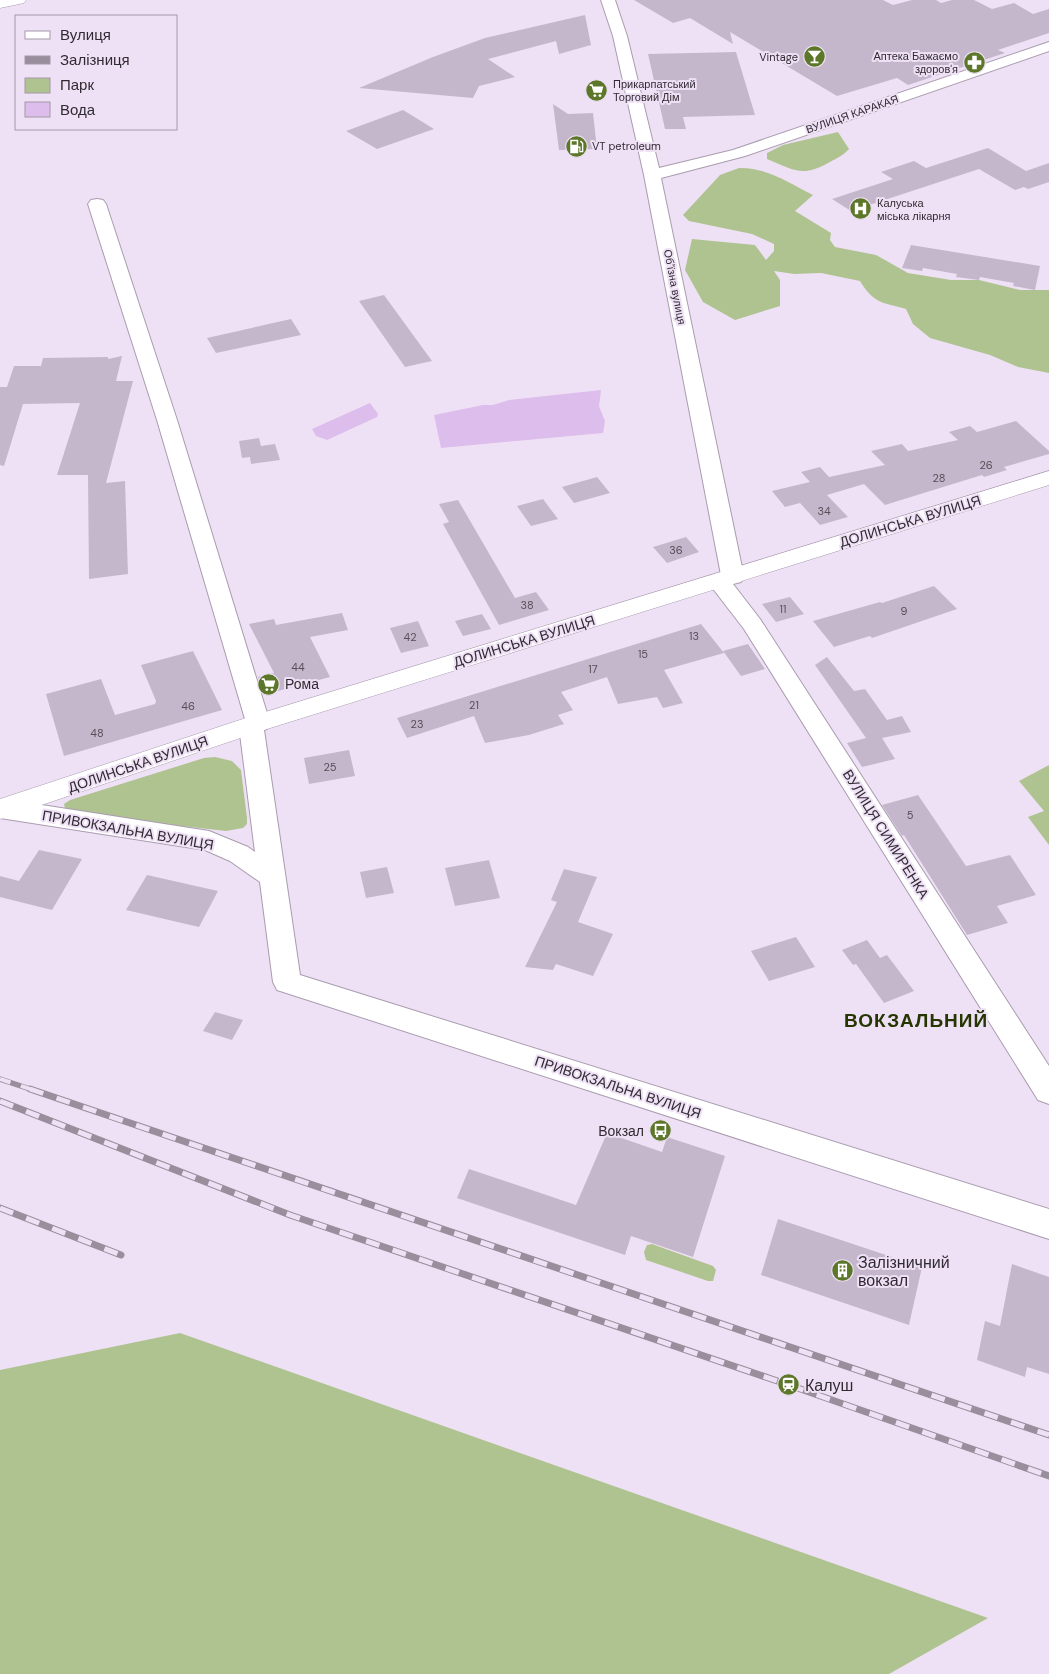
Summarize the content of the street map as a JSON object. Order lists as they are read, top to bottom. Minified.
{"streets":{"main road":["ДОЛИНСЬКА ВУЛИЦЯ"],"street":["ВУЛИЦЯ КАРАКАЯ","Обʼїзна вулиця","ПРИВОКЗАЛЬНА ВУЛИЦЯ","ВУЛИЦЯ СИМИРЕНКА"]},"crossings":[["ВУЛИЦЯ КАРАКАЯ","Обʼїзна вулиця"],["Обʼїзна вулиця","ДОЛИНСЬКА ВУЛИЦЯ"],["Обʼїзна вулиця","ВУЛИЦЯ СИМИРЕНКА"],["ДОЛИНСЬКА ВУЛИЦЯ","ПРИВОКЗАЛЬНА ВУЛИЦЯ"],["ДОЛИНСЬКА ВУЛИЦЯ","ВУЛИЦЯ СИМИРЕНКА"]],"districts":["ВОКЗАЛЬНИЙ"],"places":{"bar":["Vintage"],"pharmacy":["Аптека Бажаємо здоров'я"],"supermarket":["Прикарпатський Торговий Дім","Рома"],"fuel station":["VT petroleum"],"hospital":["Калуська міська лікарня"],"bus stop":["Вокзал"],"building":["Залізничний вокзал"],"station":["Калуш"]},"house_numbers":["26","28","34","36","38","11","9","13","42","15","44","17","21","46","23","48","25","5"],"legend":["Вулиця","Залізниця","Парк","Вода"]}
